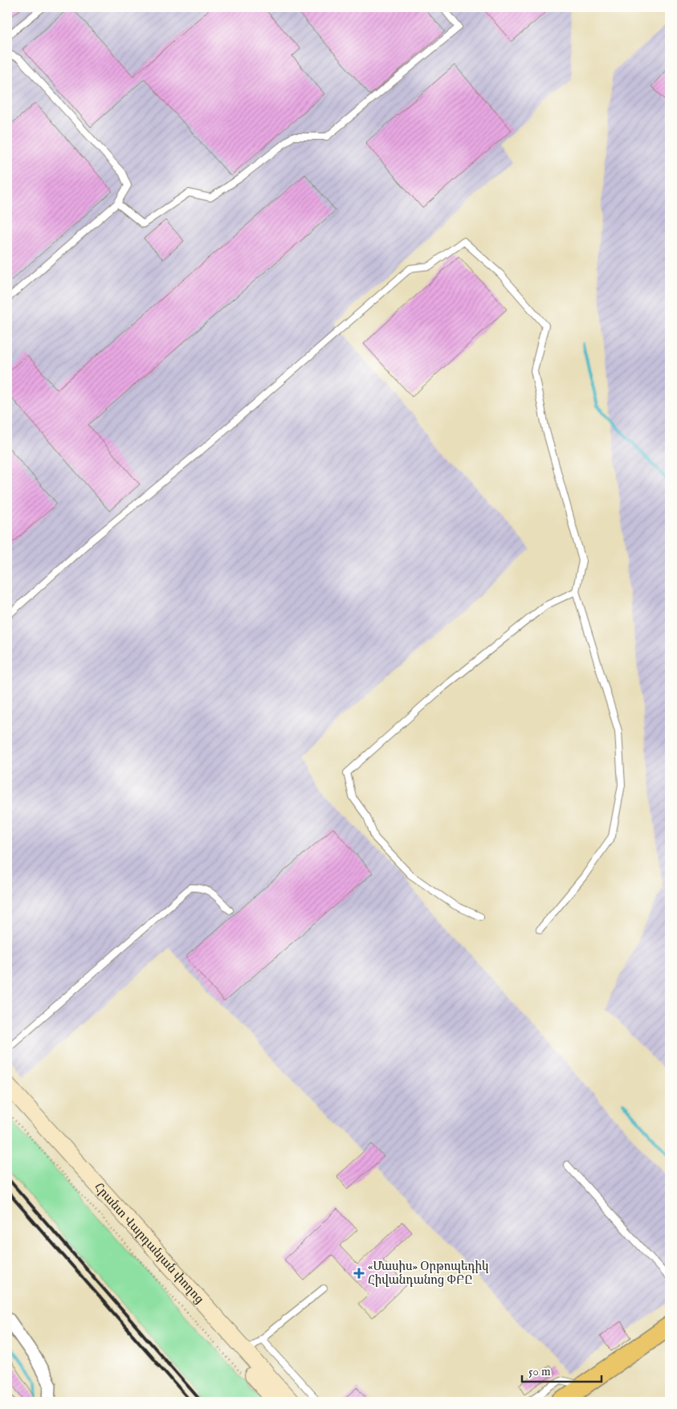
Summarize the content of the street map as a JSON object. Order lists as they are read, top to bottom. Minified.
{"streets":{"main road":["Հրանտ Վարդանյան փողոց"]},"places":{"health":["«Մասիս» Օրթոպեդիկ Հիվանդանոց ՓԲԸ"]},"scale_bar":"50 m"}
